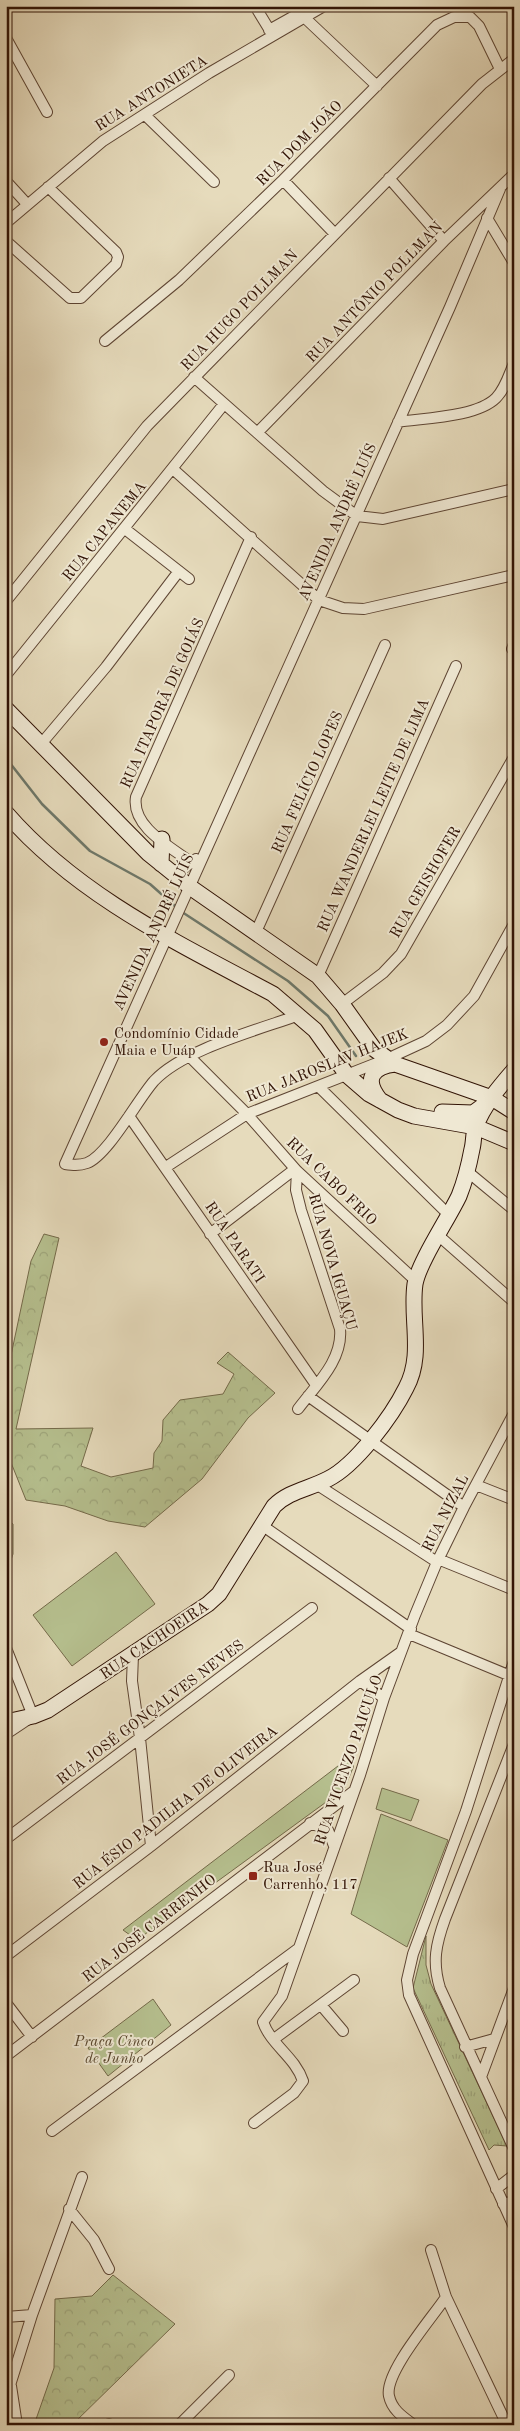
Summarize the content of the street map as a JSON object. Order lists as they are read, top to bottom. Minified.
{"streets":{"main road":["RUA CACHOEIRA"],"street":["RUA ANTONIETA","RUA DOM JOÃO","RUA ANTÔNIO POLLMAN","RUA HUGO POLLMAN","AVENIDA ANDRÉ LUÍS","RUA CAPANEMA","RUA ITAPORÃ DE GOIÁS","RUA FELÍCIO LOPES","RUA WANDERLEI LEITE DE LIMA","RUA GEISHOFER","RUA JAROSLAV HAJEK","RUA CABO FRIO","RUA PARATI","RUA NOVA IGUAÇU","RUA NIZAL","RUA JOSÉ GONÇALVES NEVES","RUA VICENZO PAICULO","RUA ÉSIO PADILHA DE OLIVEIRA","RUA JOSÉ CARRENHO"]},"crossings":[["RUA DOM JOÃO","RUA HUGO POLLMAN"],["RUA ANTÔNIO POLLMAN","AVENIDA ANDRÉ LUÍS"],["AVENIDA ANDRÉ LUÍS","RUA ITAPORÃ DE GOIÁS"],["AVENIDA ANDRÉ LUÍS","RUA PARATI"],["RUA JAROSLAV HAJEK","RUA CABO FRIO"],["RUA JAROSLAV HAJEK","RUA PARATI"],["RUA CABO FRIO","RUA NOVA IGUAÇU"],["RUA CABO FRIO","RUA CACHOEIRA"],["RUA PARATI","RUA NOVA IGUAÇU"],["RUA NIZAL","RUA VICENZO PAICULO"],["RUA VICENZO PAICULO","RUA ÉSIO PADILHA DE OLIVEIRA"],["RUA VICENZO PAICULO","RUA JOSÉ CARRENHO"]],"parks":["Praça Cinco de Junho"],"places":{"other":["Condomínio Cidade Maia e Uuáp"],"transit":["Rua José Carrenho, 117"]}}
